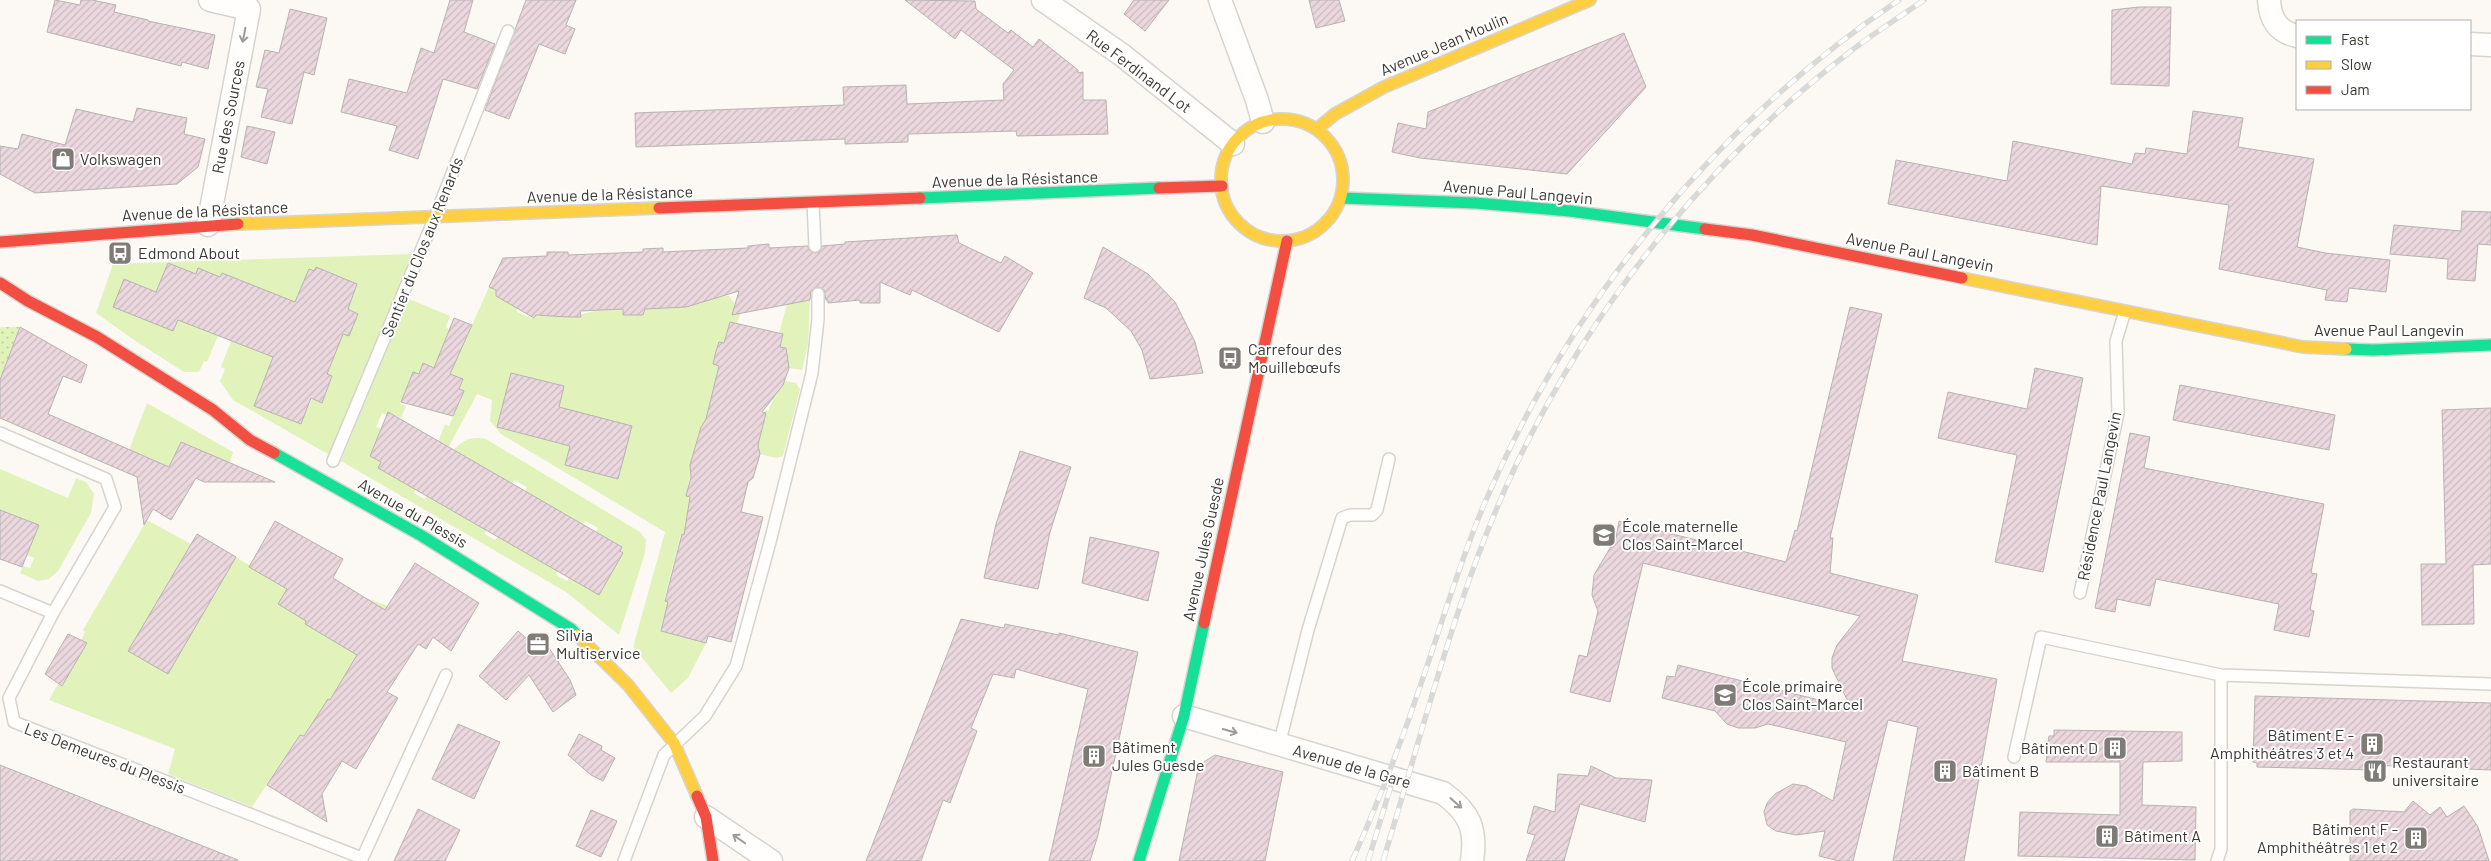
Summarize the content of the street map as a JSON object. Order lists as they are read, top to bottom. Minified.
{"streets":{"main road":["Avenue Jean Moulin","Avenue de la Résistance","Avenue Paul Langevin","Avenue du Plessis","Avenue Jules Guesde"],"street":["Rue Ferdinand Lot","Rue des Sources","Avenue de la Gare"],"lane":["Sentier du Clos aux Renards","Résidence Paul Langevin","Les Demeures du Plessis"]},"crossings":[["Avenue Jean Moulin","Rue Ferdinand Lot"],["Avenue Jean Moulin","Avenue de la Résistance"],["Avenue Jean Moulin","Avenue Paul Langevin"],["Avenue Jean Moulin","Avenue Jules Guesde"],["Rue Ferdinand Lot","Avenue de la Résistance"],["Rue Ferdinand Lot","Avenue Paul Langevin"],["Rue Ferdinand Lot","Avenue Jules Guesde"],["Rue des Sources","Avenue de la Résistance"],["Avenue de la Résistance","Avenue Paul Langevin"],["Avenue de la Résistance","Sentier du Clos aux Renards"],["Avenue de la Résistance","Avenue Jules Guesde"],["Avenue Paul Langevin","Résidence Paul Langevin"],["Avenue Paul Langevin","Avenue Jules Guesde"],["Avenue Jules Guesde","Avenue de la Gare"]],"one_way":["Rue des Sources","Avenue de la Gare"],"places":{"shop":["Volkswagen"],"bus stop":["Edmond About","Carrefour des Mouillebœufs"],"school or university":["École maternelle Clos Saint-Marcel","École primaire Clos Saint-Marcel"],"office":["Silvia Multiservice"],"building":["Bâtiment E - Amphithéâtres 3 et 4","Bâtiment D","Bâtiment Jules Guesde","Bâtiment B","Bâtiment A","Bâtiment F - Amphithéâtres 1 et 2"],"restaurant":["Restaurant universitaire"]},"legend":["Fast","Slow","Jam"]}
